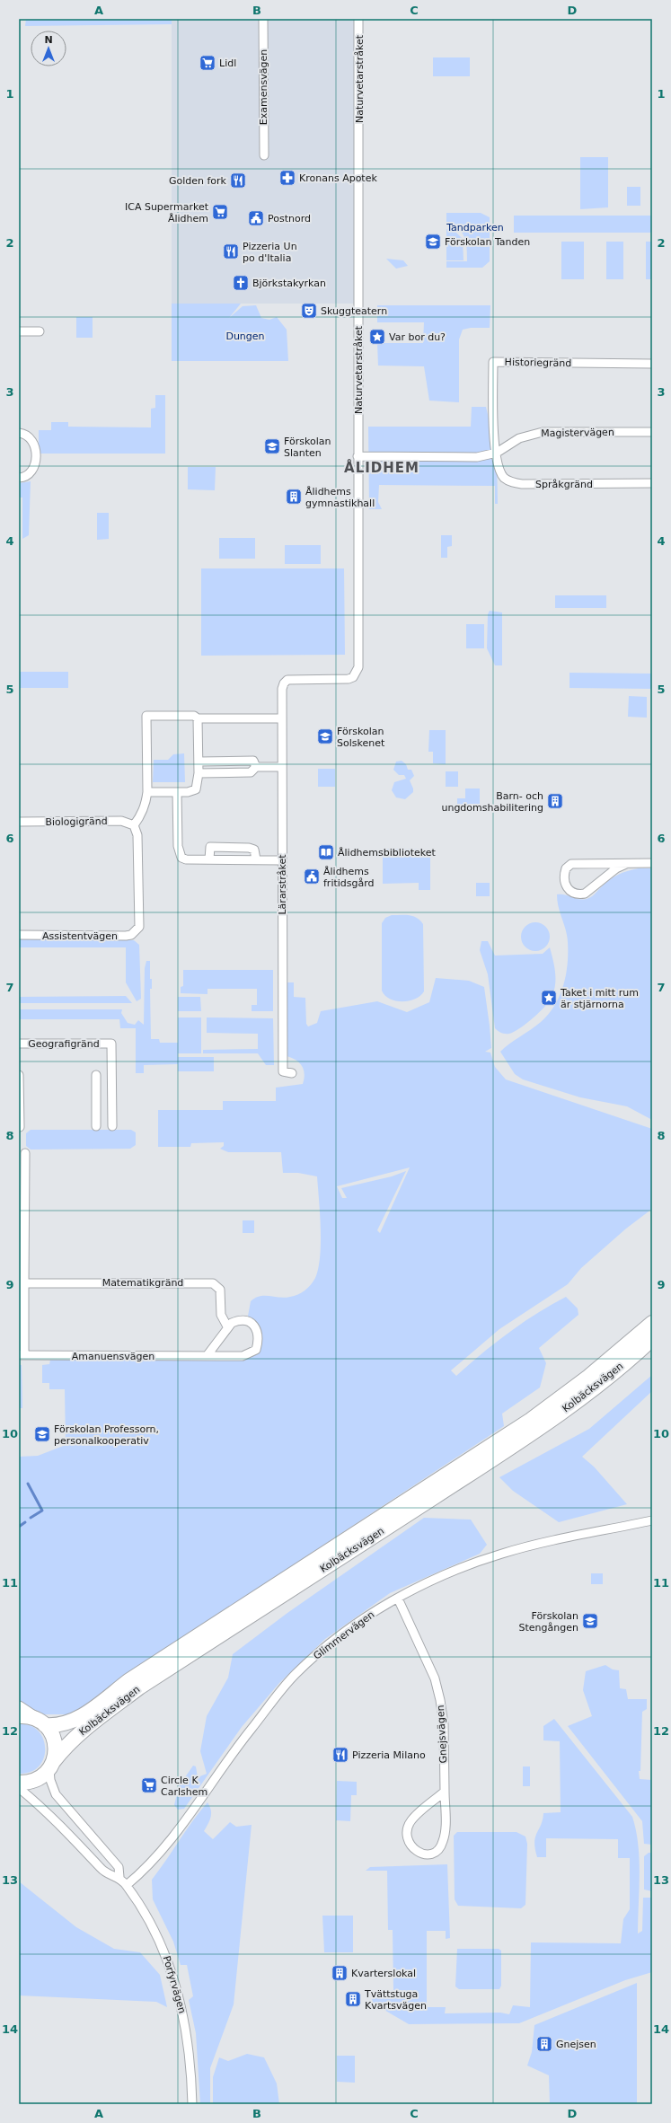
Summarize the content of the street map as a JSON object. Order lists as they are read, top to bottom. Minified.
{"streets":{"highway":["Kolbäcksvägen"],"street":["Naturvetarstråket","Examensvägen","Historiegränd","Magistervägen","Språkgränd","Biologigränd","Lärarstråket","Assistentvägen","Geografigränd","Matematikgränd","Amanuensvägen","Glimmervägen","Gnejsvägen","Porfyrvägen"]},"crossings":[["Naturvetarstråket","Magistervägen"],["Naturvetarstråket","Lärarstråket"],["Historiegränd","Magistervägen"],["Historiegränd","Språkgränd"],["Magistervägen","Språkgränd"],["Biologigränd","Assistentvägen"],["Matematikgränd","Amanuensvägen"],["Kolbäcksvägen","Porfyrvägen"],["Glimmervägen","Gnejsvägen"],["Glimmervägen","Porfyrvägen"]],"districts":["ÅLIDHEM"],"parks":["Tandparken","Dungen"],"places":{"supermarket":["Lidl","ICA Supermarket Ålidhem","Circle K Carlshem"],"pharmacy":["Kronans Apotek"],"restaurant":["Golden fork","Pizzeria Un po d'Italia","Pizzeria Milano"],"public building":["Postnord","Ålidhems fritidsgård"],"school or university":["Förskolan Tanden","Förskolan Slanten","Förskolan Solskenet","Förskolan Professorn, personalkooperativ","Förskolan Stengången"],"church":["Björkstakyrkan"],"theatre":["Skuggteatern"],"place":["Var bor du?","Taket i mitt rum är stjärnorna"],"building":["Ålidhems gymnastikhall","Barn- och ungdomshabilitering","Kvarterslokal","Tvättstuga Kvartsvägen","Gnejsen"],"library":["Ålidhemsbiblioteket"]},"north":"top","grid":{"columns":["A","B","C","D"],"rows":["1","2","3","4","5","6","7","8","9","10","11","12","13","14"]}}
